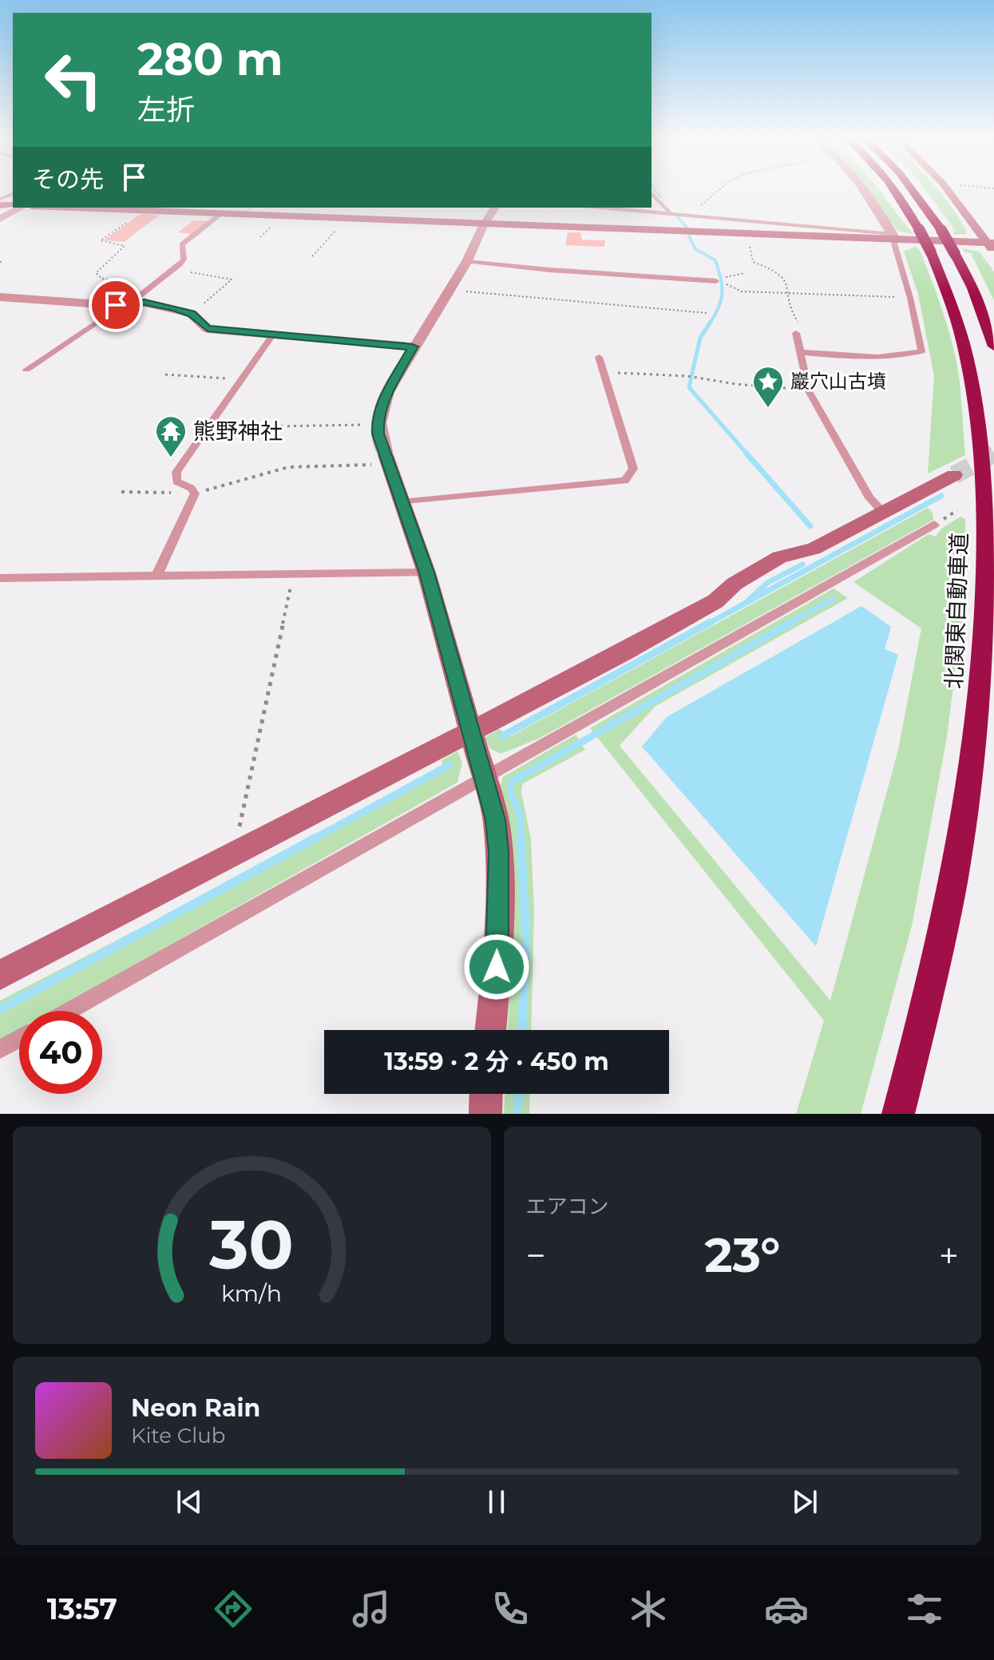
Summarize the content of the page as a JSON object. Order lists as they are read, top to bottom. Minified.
{"streets":{"highway":["北関東自動車道"]},"places":{"place":["巖穴山古墳"],"temple":["熊野神社"]},"page":{"turn":["280 m","左折"],"then":"その先","limit":"40","trip":"13:59 · 2 分 · 450 m","tile":"エアコン","heat":["−","23°","+"],"song":["Neon Rain","Kite Club"],"tabs":"13:57","gauge":["30","km/h"]}}
